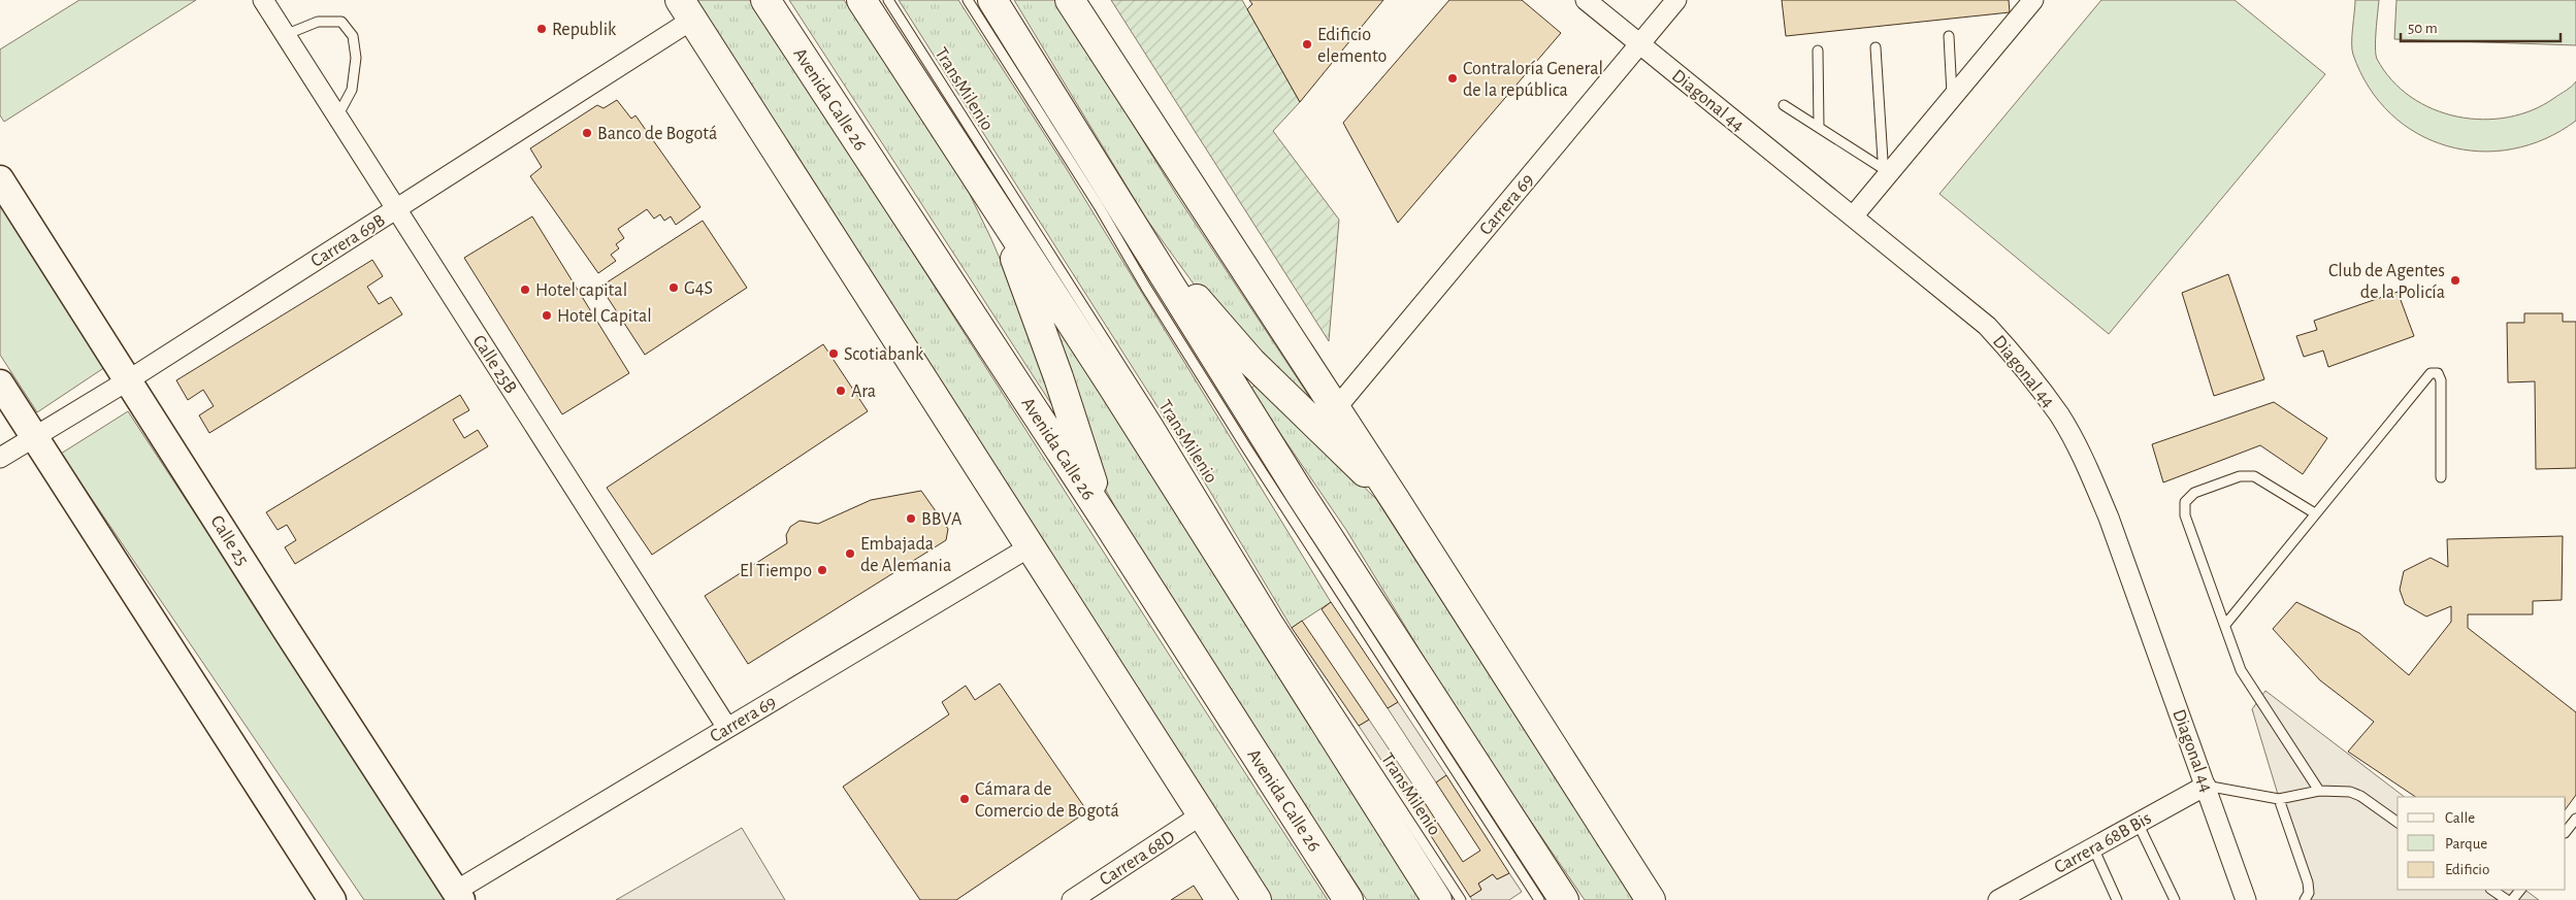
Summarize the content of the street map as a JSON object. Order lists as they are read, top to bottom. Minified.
{"streets":{"main road":["Avenida Calle 26"],"street":["Diagonal 44","Carrera 69","Carrera 69B","Calle 25B","Calle 25","Carrera 68B Bis","Carrera 68D"],"lane":["TransMilenio"]},"crossings":[["Diagonal 44","Carrera 69"],["Diagonal 44","Carrera 68B Bis"],["Carrera 69","Calle 25B"],["Carrera 69","Calle 25"],["Carrera 69B","Calle 25B"],["Carrera 69B","Calle 25"]],"places":["Republik","Edificio elemento","Contraloría General de la república","Banco de Bogotá","Club de Agentes de la Policía","G4S","Hotel capital","Hotel Capital","Scotiabank","Ara","BBVA","Embajada de Alemania","El Tiempo","Cámara de Comercio de Bogotá"],"legend":["Calle","Parque","Edificio"],"scale_bar":"50 m"}
